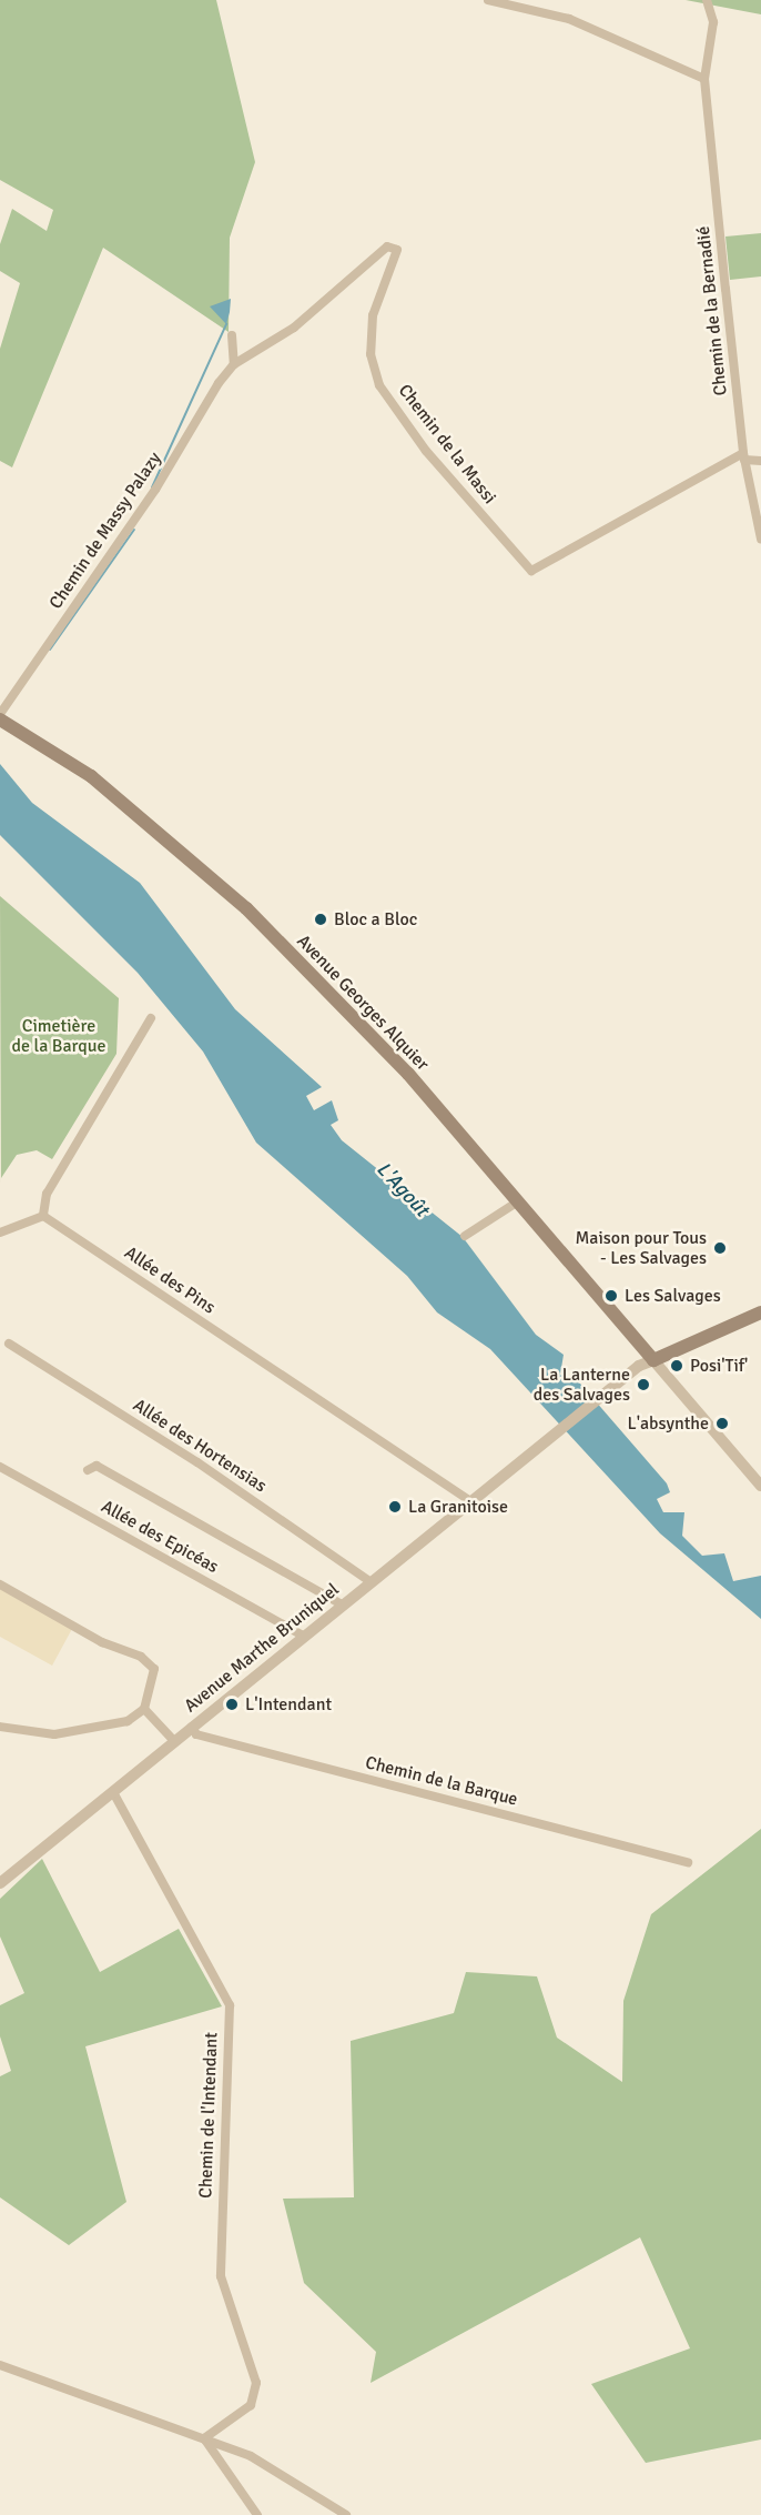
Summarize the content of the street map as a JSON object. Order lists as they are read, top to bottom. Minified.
{"streets":{"main road":["Avenue Georges Alquier"],"street":["Chemin de la Bernadié","Chemin de la Massi","Chemin de Massy Palazy","Allée des Pins","Allée des Hortensias","Allée des Epicéas","Avenue Marthe Bruniquel","Chemin de la Barque","Chemin de l'Intendant"]},"crossings":[["Chemin de la Bernadié","Chemin de la Massi"],["Chemin de la Massi","Chemin de Massy Palazy"],["Avenue Georges Alquier","Avenue Marthe Bruniquel"],["Allée des Pins","Avenue Marthe Bruniquel"],["Allée des Hortensias","Avenue Marthe Bruniquel"],["Allée des Epicéas","Avenue Marthe Bruniquel"],["Avenue Marthe Bruniquel","Chemin de la Barque"],["Avenue Marthe Bruniquel","Chemin de l'Intendant"]],"water":["L'Agoût"],"parks":["Cimetière de la Barque"],"places":["Bloc a Bloc","Maison pour Tous - Les Salvages","Les Salvages","Posi'Tif'","La Lanterne des Salvages","L'absynthe","La Granitoise","L'Intendant"]}
